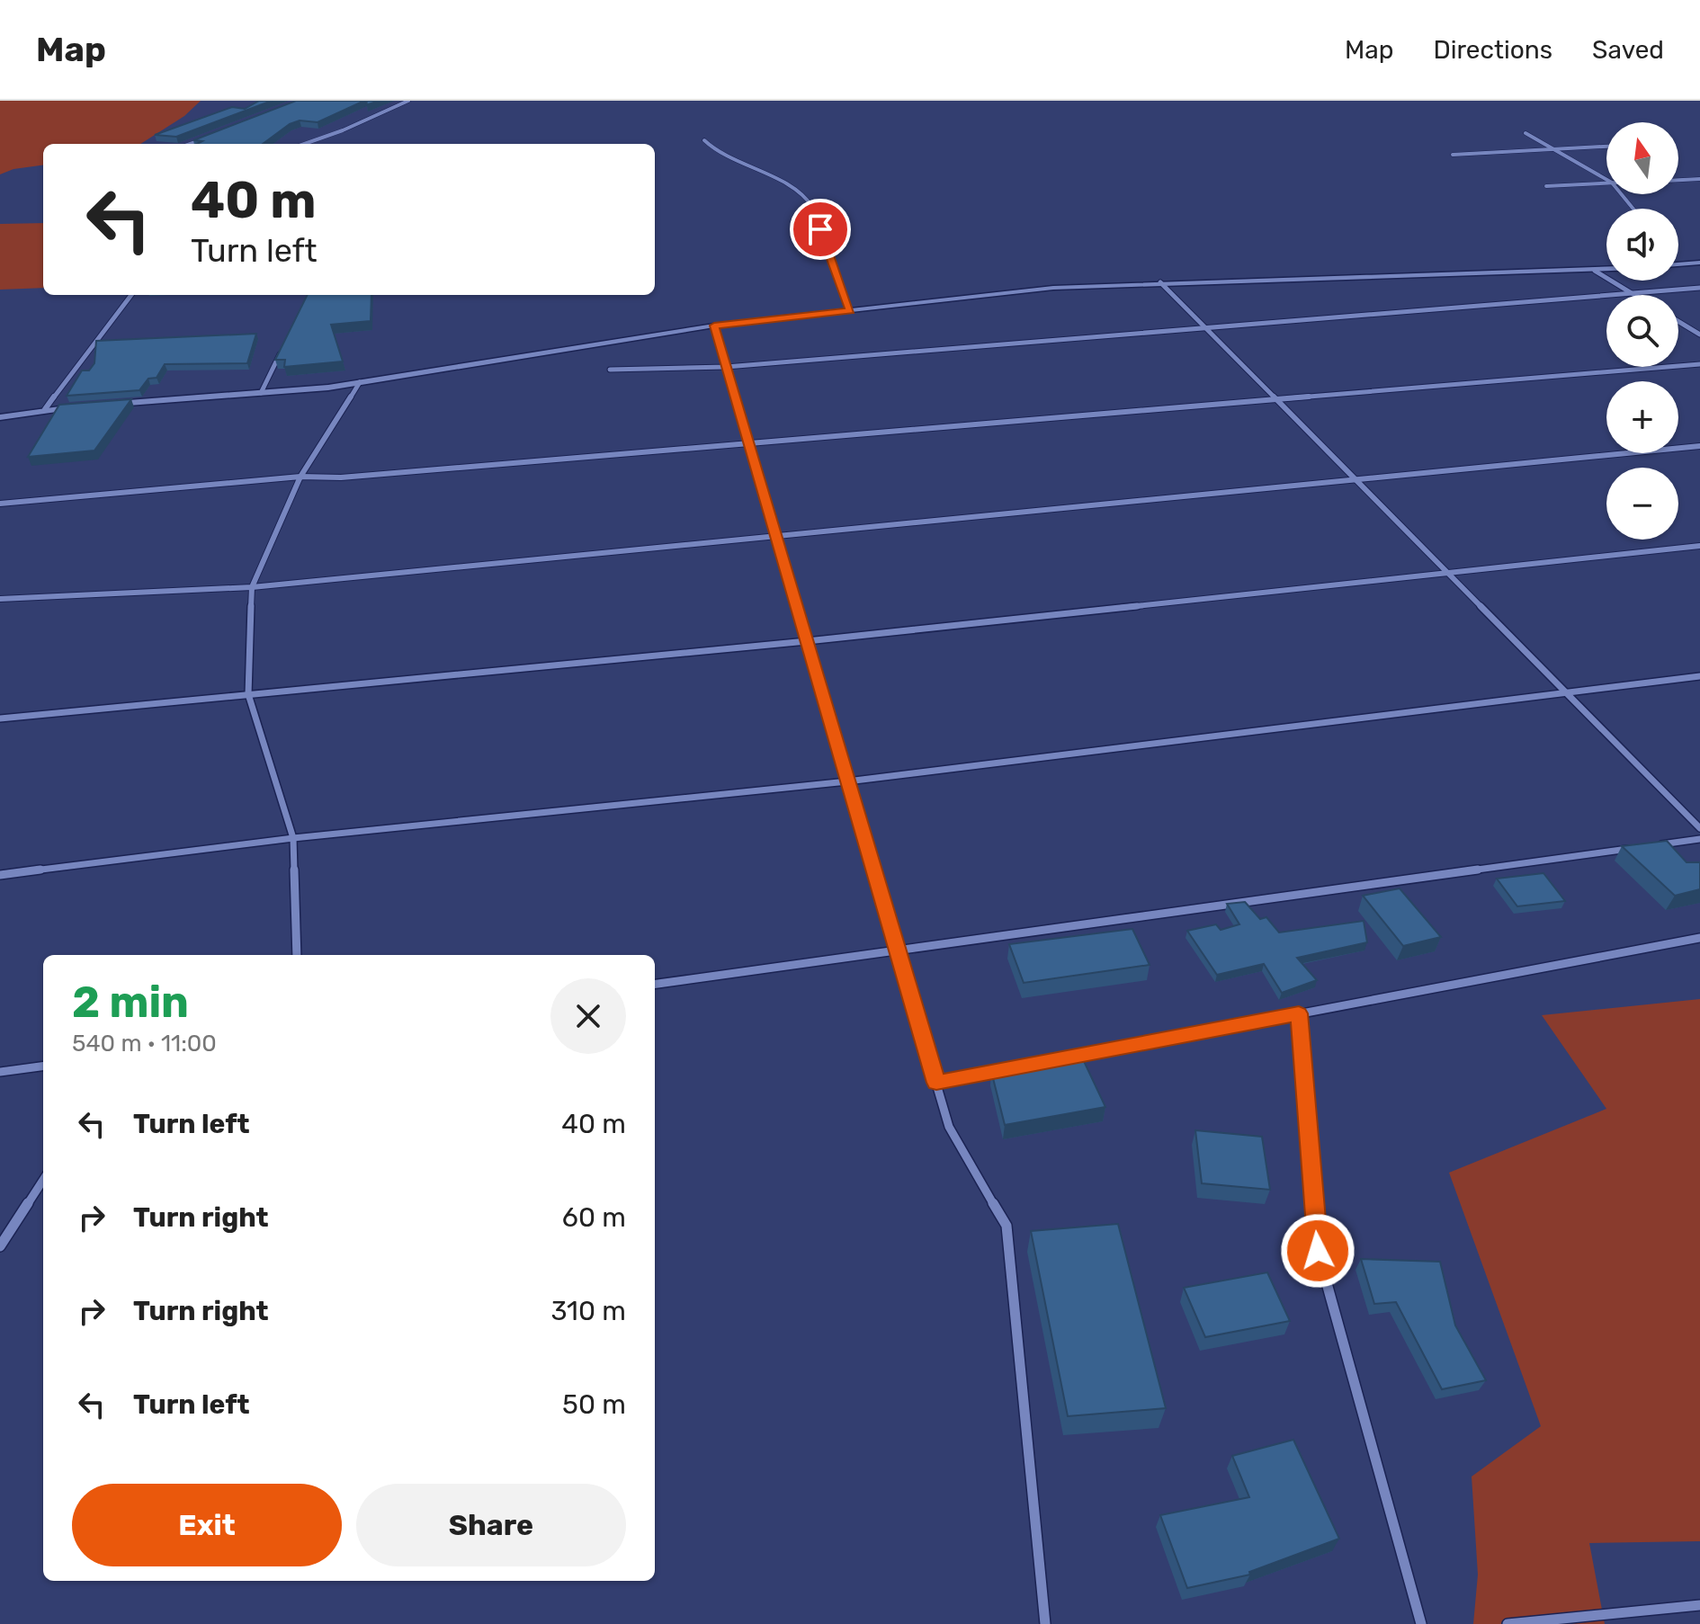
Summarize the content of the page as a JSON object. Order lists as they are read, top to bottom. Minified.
{"north":"top","page":{"header":"Map","nav":["Map","Directions","Saved"],"map_buttons":["+","−"],"turn":["40 m","Turn left"],"heading":["2 min","540 m · 11:00"],"list":[{"name":"Turn left","value":"40 m"},{"name":"Turn right","value":"60 m"},{"name":"Turn right","value":"310 m"},{"name":"Turn left","value":"50 m"}],"buttons":["Exit","Share"]}}
